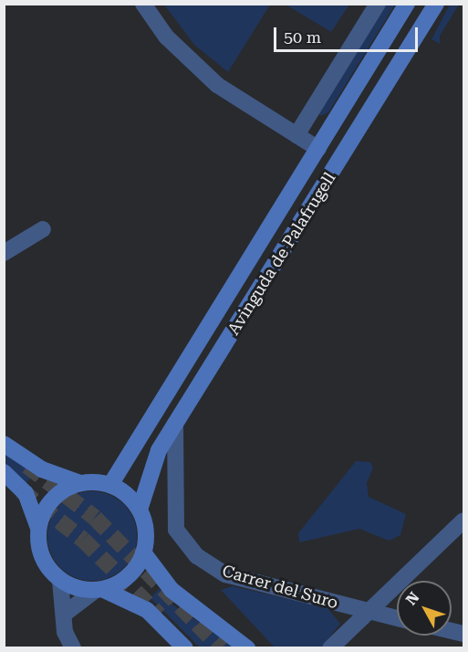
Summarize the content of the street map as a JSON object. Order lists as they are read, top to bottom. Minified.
{"streets":{"main road":["Avinguda de Palafrugell"],"street":["Carrer del Suro"]},"crossings":[["Avinguda de Palafrugell","Carrer del Suro"]],"scale_bar":"50 m","north":"top left"}
